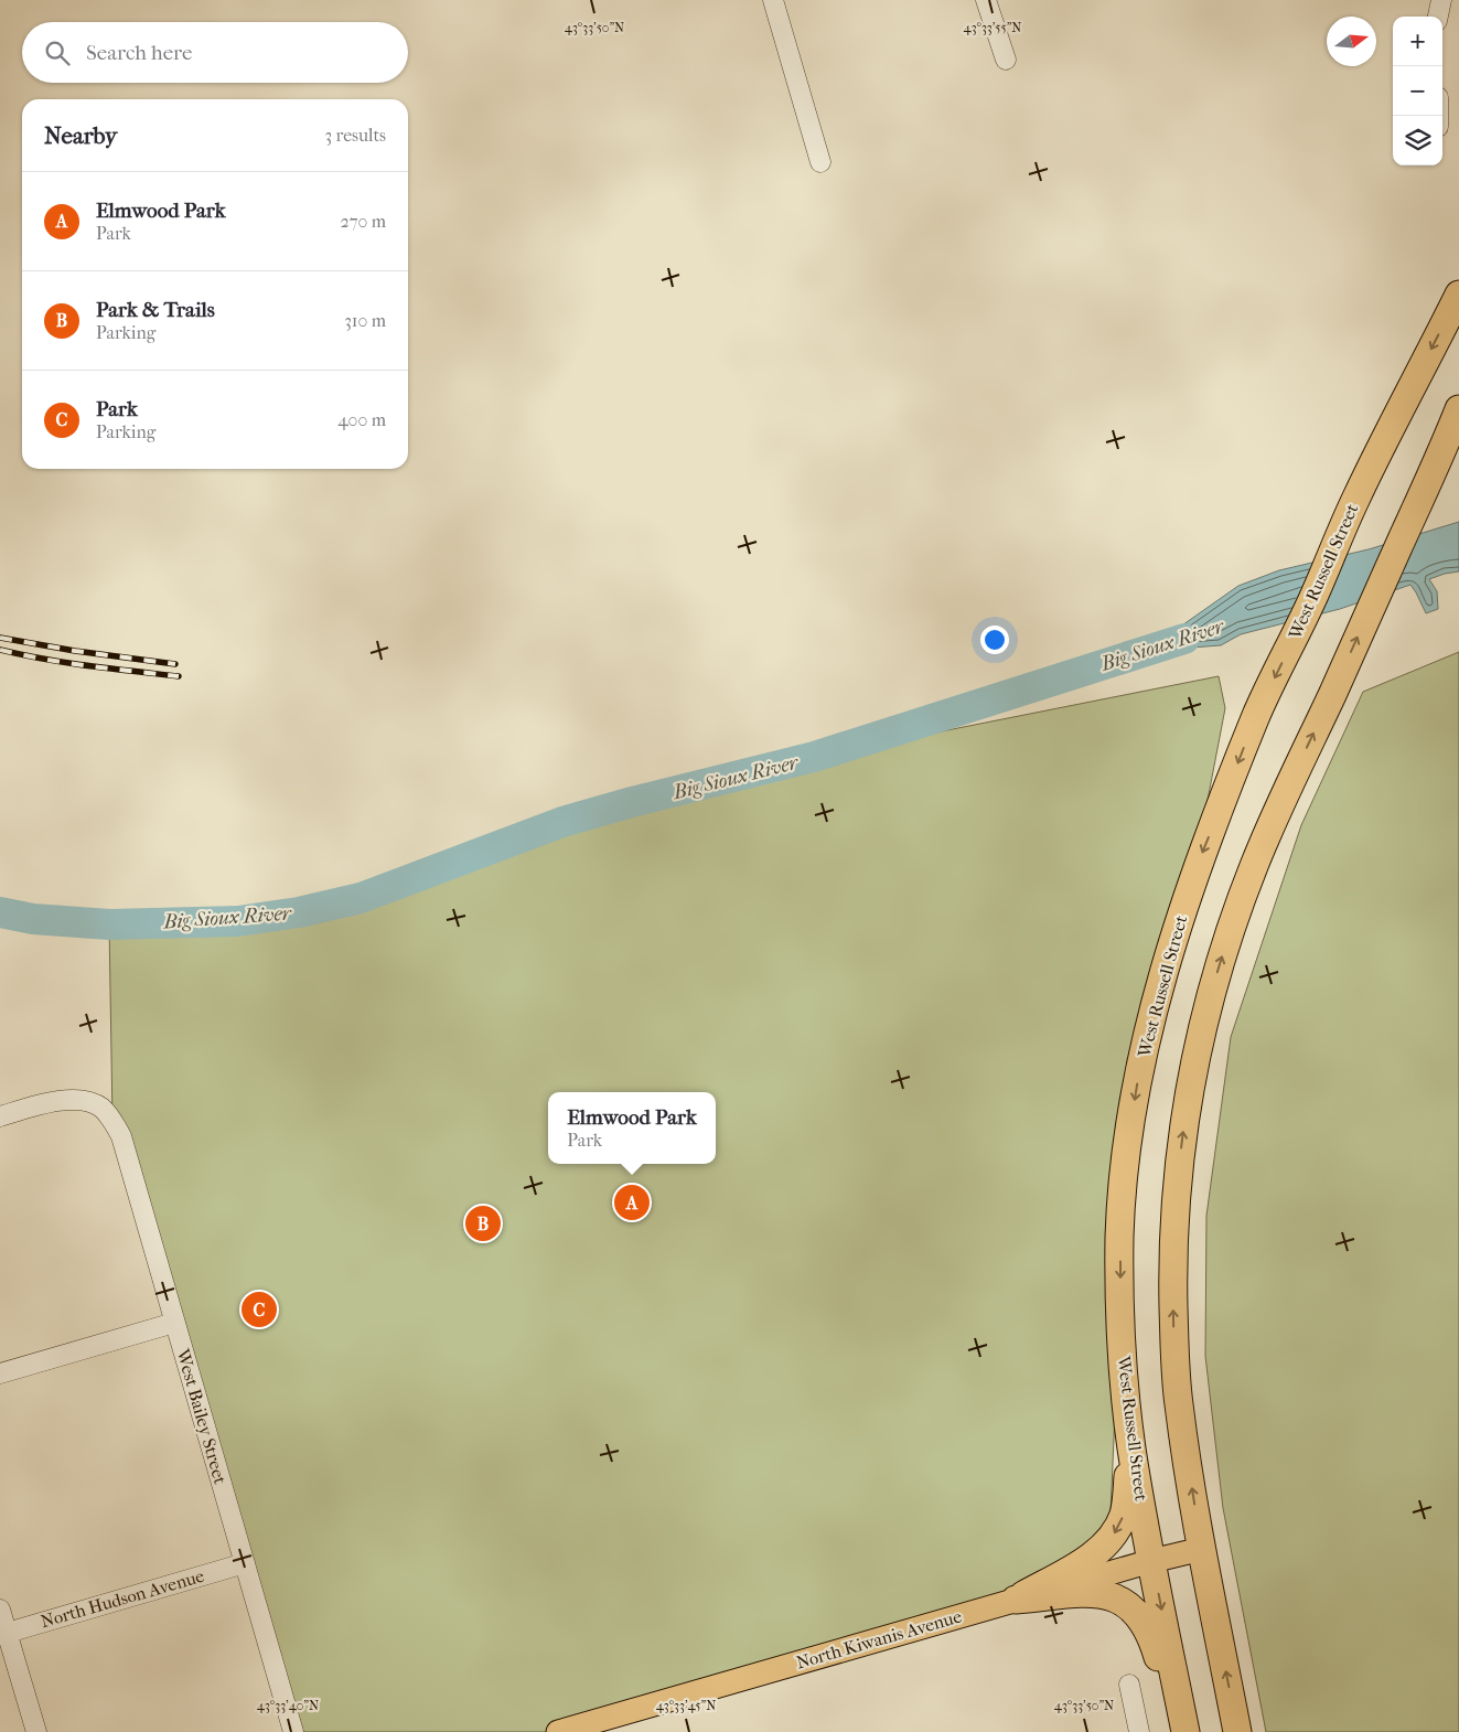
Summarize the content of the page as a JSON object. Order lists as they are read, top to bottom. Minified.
{"streets":{"highway":["West Russell Street"],"main road":["North Kiwanis Avenue"],"street":["West Bailey Street","North Hudson Avenue"]},"crossings":[["West Russell Street","North Kiwanis Avenue"],["West Bailey Street","North Hudson Avenue"]],"water":["Big Sioux River"],"north":"right","page":{"map_buttons":["+","−"],"search":"Search here","heading":["Nearby","3 results"],"list":[{"mark":"A","name":"Elmwood Park","note":"Park","value":"270 m"},{"mark":"B","name":"Park & Trails","note":"Parking","value":"310 m"},{"mark":"C","name":"Park","note":"Parking","value":"400 m"}],"popup":["Elmwood Park","Park"],"pins":["A","B","C"]},"coordinates":["43°33'50\"N","43°33'55\"N","43°33'40\"N","43°33'45\"N"]}
